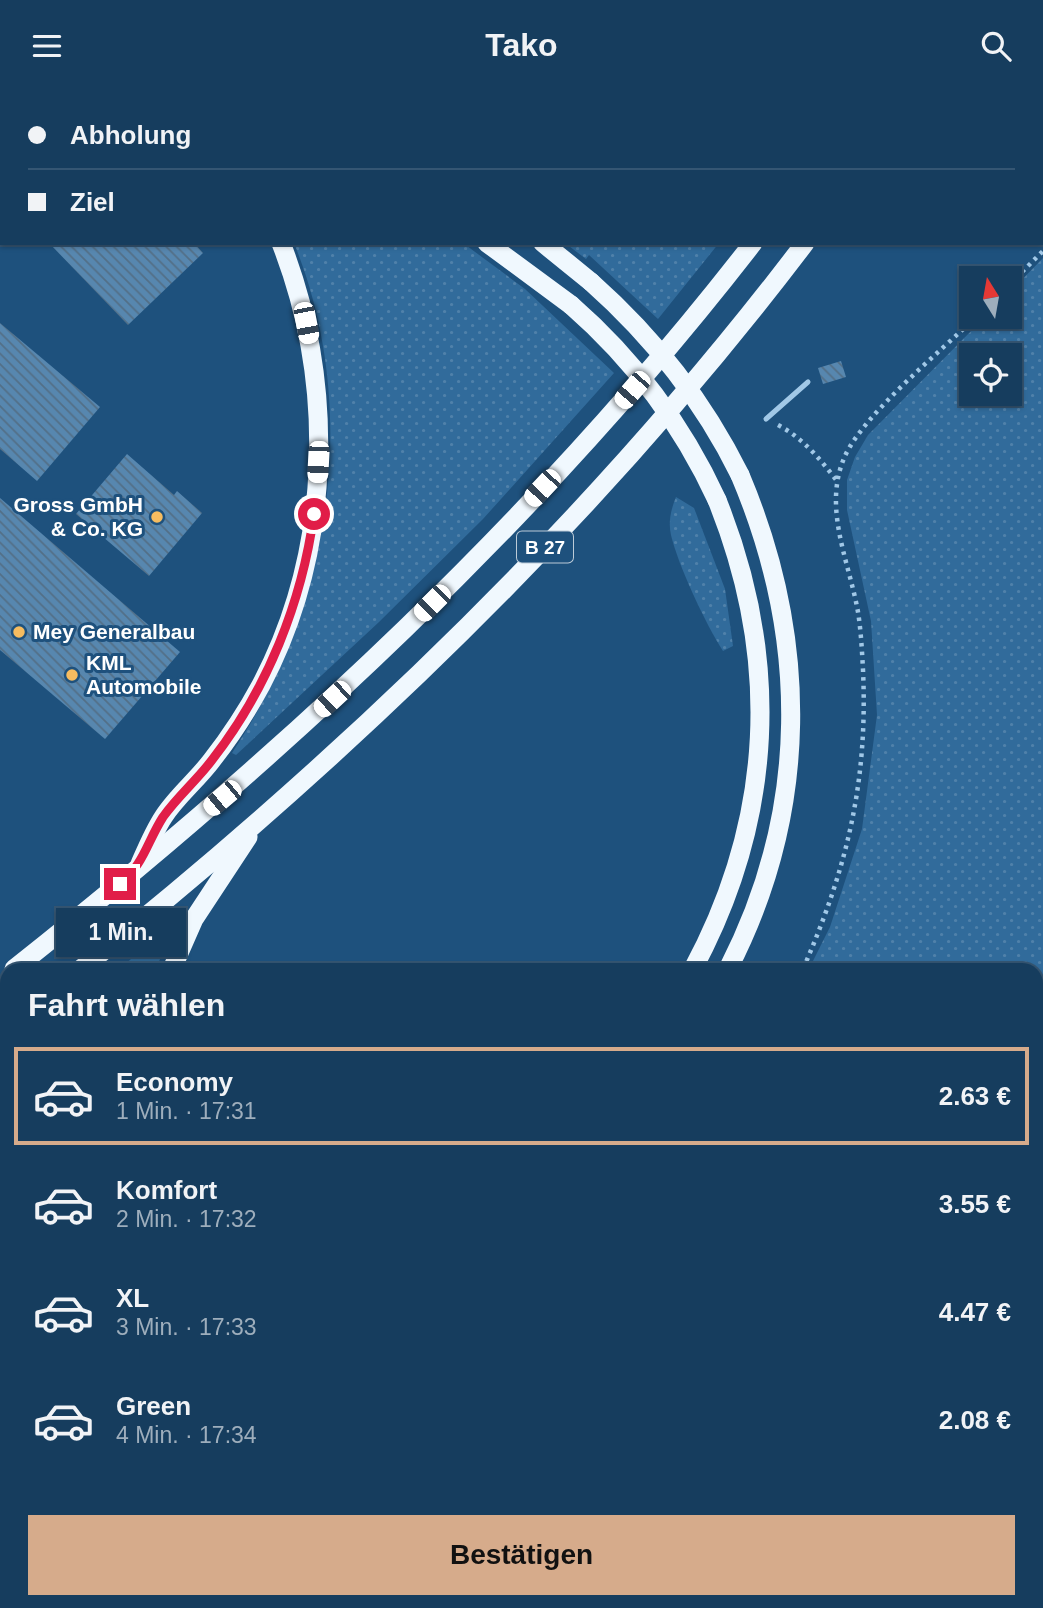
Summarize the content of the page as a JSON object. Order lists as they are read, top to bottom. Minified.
{"streets":{"highway":["B 27"]},"places":["Gross GmbH & Co. KG","Mey Generalbau","KML Automobile"],"north":"top","page":{"header":"Tako","banner":["Abholung","Ziel"],"bubble":"1 Min.","heading":"Fahrt wählen","list":[{"name":"Economy","note":"1 Min. · 17:31","value":"2.63 €"},{"name":"Komfort","note":"2 Min. · 17:32","value":"3.55 €"},{"name":"XL","note":"3 Min. · 17:33","value":"4.47 €"},{"name":"Green","note":"4 Min. · 17:34","value":"2.08 €"}],"buttons":"Bestätigen"}}
